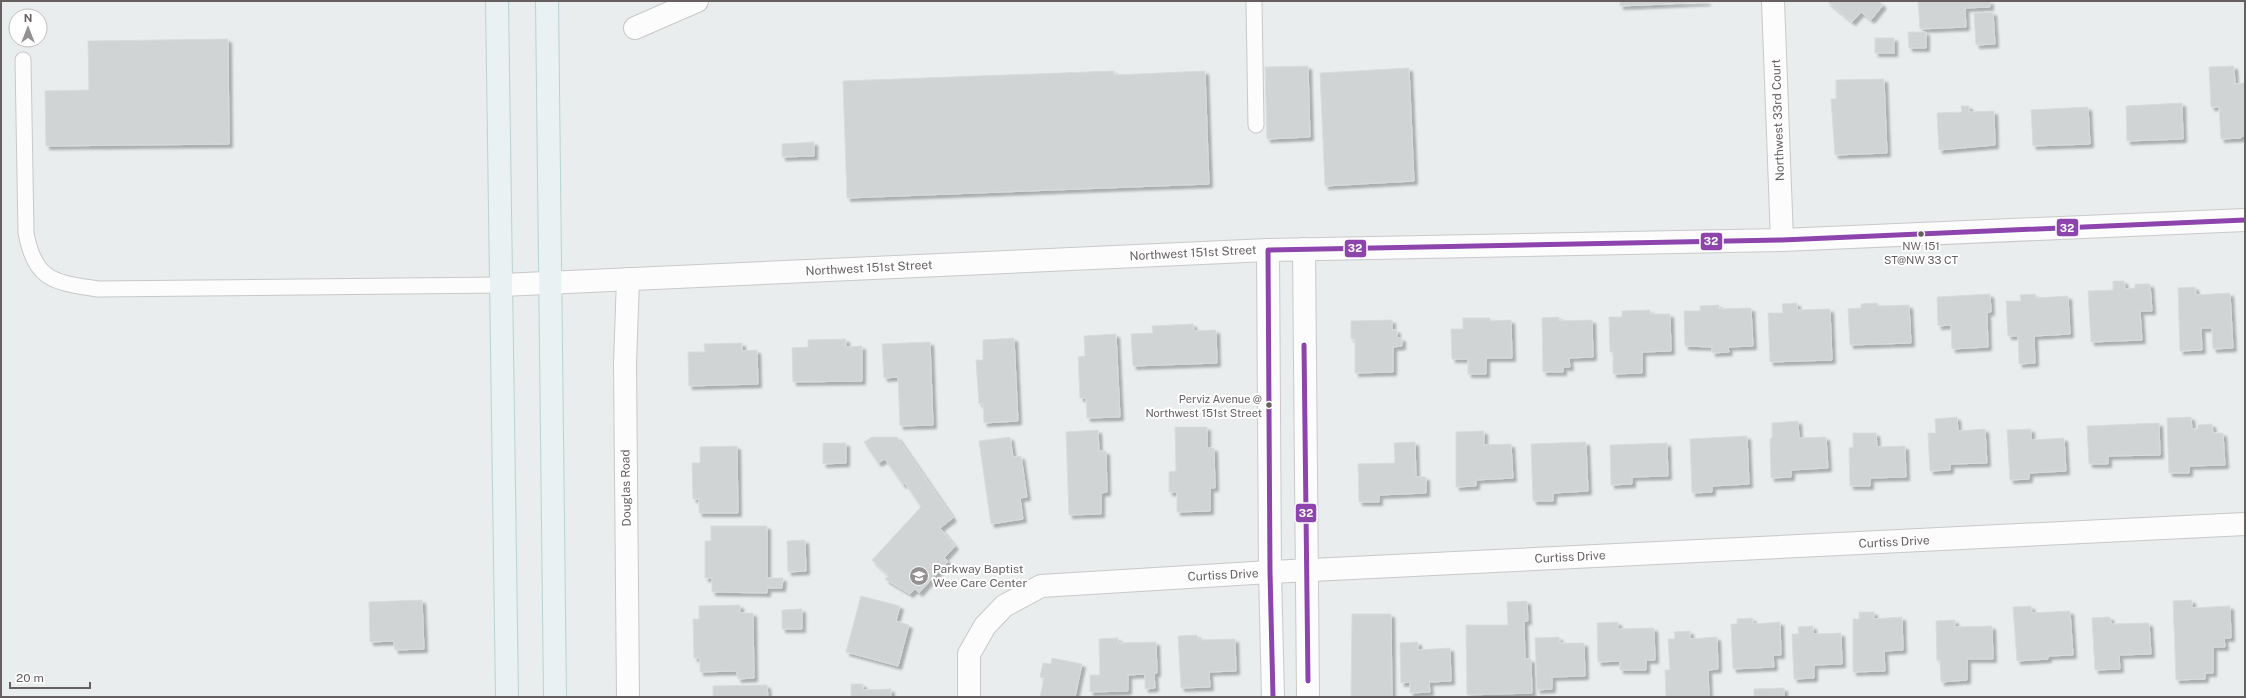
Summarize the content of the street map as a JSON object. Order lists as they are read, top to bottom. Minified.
{"streets":{"street":["Northwest 33rd Court","Northwest 151st Street","Douglas Road","Curtiss Drive"]},"crossings":[["Northwest 33rd Court","Northwest 151st Street"],["Northwest 151st Street","Douglas Road"]],"places":{"other":["NW 151 ST@NW 33 CT","Perviz Avenue @ Northwest 151st Street"],"school or university":["Parkway Baptist Wee Care Center"]},"lines":["transit line 32"],"scale_bar":"20 m","north":"top"}
